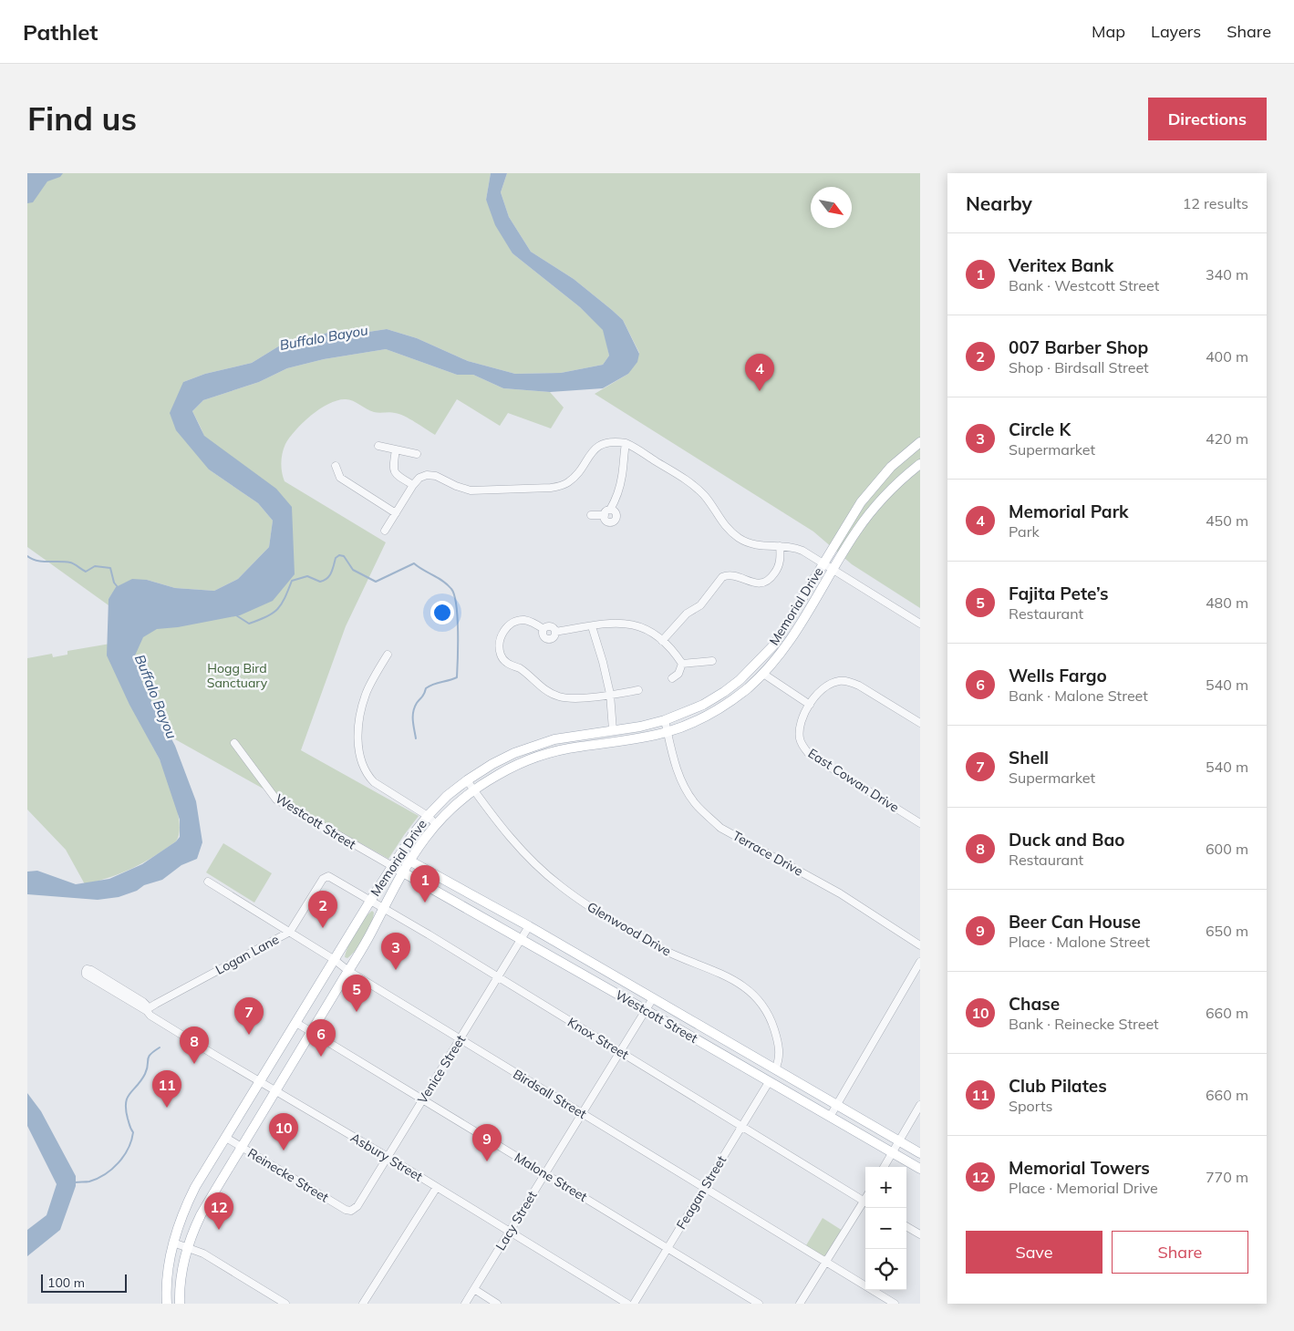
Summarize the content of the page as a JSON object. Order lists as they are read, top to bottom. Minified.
{"streets":{"main road":["Memorial Drive","Westcott Street"],"street":["East Cowan Drive","Terrace Drive","Glenwood Drive","Logan Lane","Knox Street","Venice Street","Birdsall Street","Asbury Street","Reinecke Street","Malone Street","Feagan Street","Lacy Street"]},"crossings":[["Memorial Drive","Westcott Street"],["Memorial Drive","Terrace Drive"],["Memorial Drive","Glenwood Drive"],["Memorial Drive","Knox Street"],["Memorial Drive","Birdsall Street"],["Memorial Drive","Asbury Street"],["Memorial Drive","Reinecke Street"],["Memorial Drive","Malone Street"],["Westcott Street","Glenwood Drive"],["Westcott Street","Venice Street"],["Westcott Street","Feagan Street"],["Westcott Street","Lacy Street"],["Logan Lane","Knox Street"],["Logan Lane","Birdsall Street"],["Logan Lane","Asbury Street"],["Knox Street","Venice Street"],["Knox Street","Feagan Street"],["Knox Street","Lacy Street"],["Venice Street","Birdsall Street"],["Venice Street","Asbury Street"],["Venice Street","Reinecke Street"],["Venice Street","Malone Street"],["Birdsall Street","Feagan Street"],["Birdsall Street","Lacy Street"],["Asbury Street","Lacy Street"],["Malone Street","Feagan Street"],["Malone Street","Lacy Street"]],"water":["Buffalo Bayou"],"parks":["Hogg Bird Sanctuary"],"scale_bar":"100 m","north":"bottom right","page":{"header":"Pathlet","nav":["Map","Layers","Share"],"buttons":["Directions",["Save","Share"]],"title":"Find us","heading":["Nearby","12 results"],"list":[{"mark":"1","name":"Veritex Bank","note":"Bank · Westcott Street","value":"340 m"},{"mark":"2","name":"007 Barber Shop","note":"Shop · Birdsall Street","value":"400 m"},{"mark":"3","name":"Circle K","note":"Supermarket","value":"420 m"},{"mark":"4","name":"Memorial Park","note":"Park","value":"450 m"},{"mark":"5","name":"Fajita Pete’s","note":"Restaurant","value":"480 m"},{"mark":"6","name":"Wells Fargo","note":"Bank · Malone Street","value":"540 m"},{"mark":"7","name":"Shell","note":"Supermarket","value":"540 m"},{"mark":"8","name":"Duck and Bao","note":"Restaurant","value":"600 m"},{"mark":"9","name":"Beer Can House","note":"Place · Malone Street","value":"650 m"},{"mark":"10","name":"Chase","note":"Bank · Reinecke Street","value":"660 m"},{"mark":"11","name":"Club Pilates","note":"Sports","value":"660 m"},{"mark":"12","name":"Memorial Towers","note":"Place · Memorial Drive","value":"770 m"}],"pins":["4","1","2","3","5","7","6","8","11","10","9","12"],"map_buttons":["+","−"],"scale":"100 m"}}
